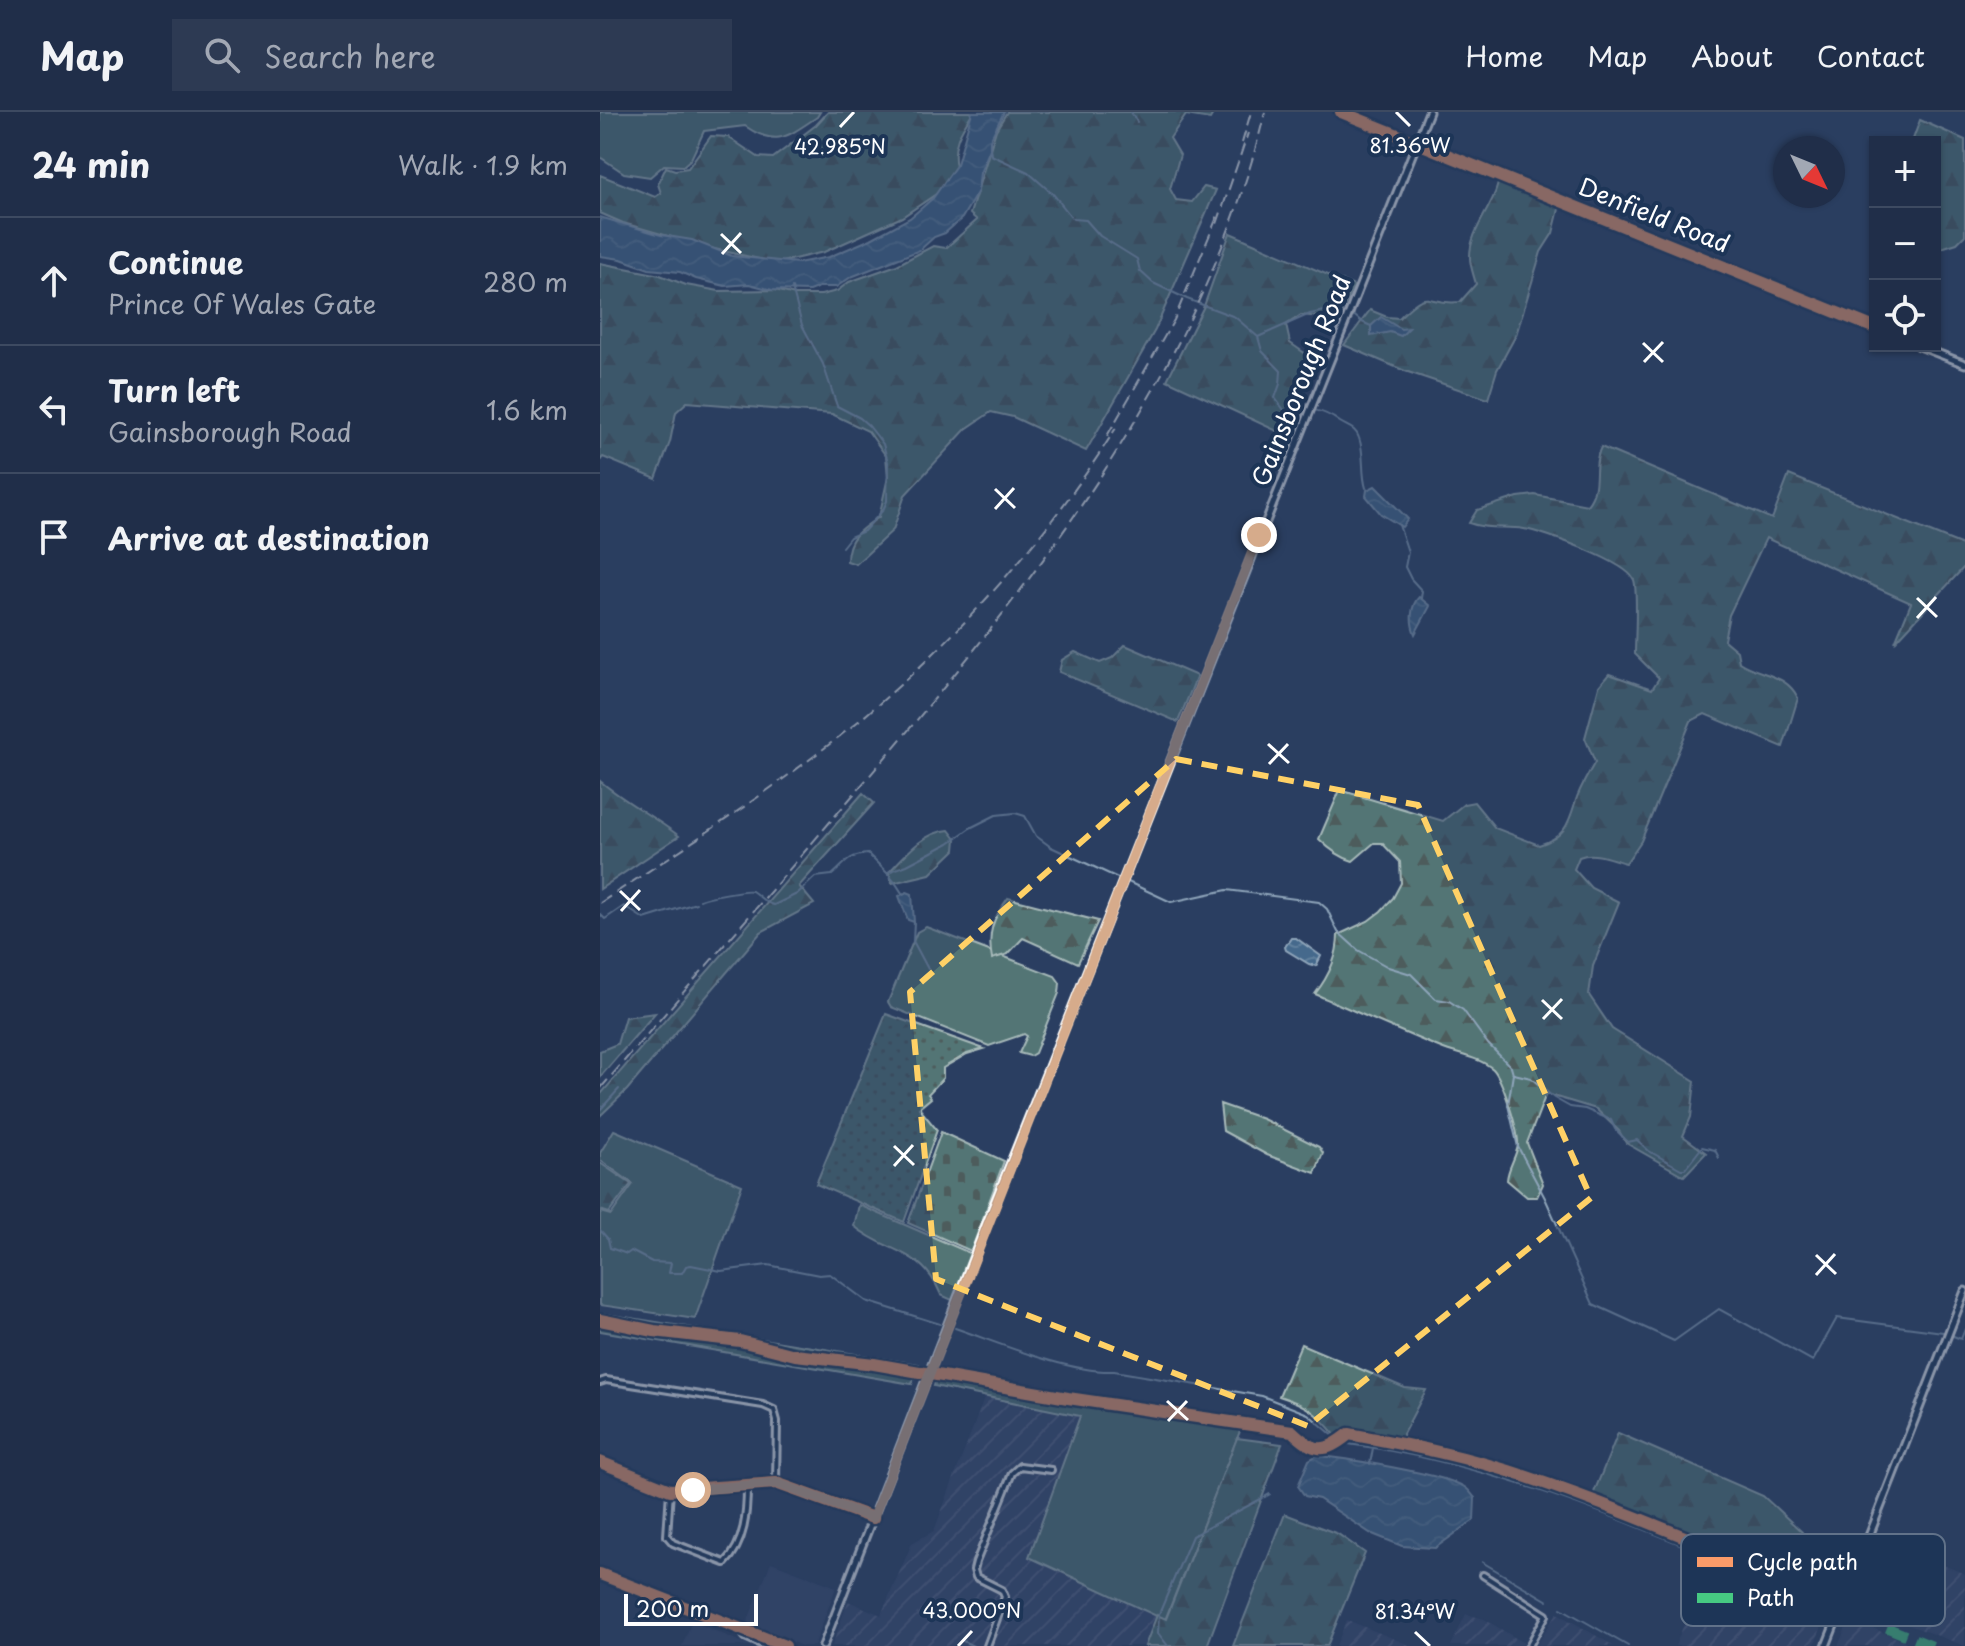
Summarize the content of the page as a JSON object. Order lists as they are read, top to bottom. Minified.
{"streets":{"main road":["Denfield Road","Gainsborough Road"]},"crossings":[["Denfield Road","Gainsborough Road"]],"legend":["Cycle path","Path"],"scale_bar":"200 m","north":"bottom right","page":{"header":"Map","search":"Search here","nav":["Home","Map","About","Contact"],"heading":["24 min","Walk · 1.9 km"],"map_buttons":["+","−"],"list":[["Continue","Prince Of Wales Gate","280 m"],["Turn left","Gainsborough Road","1.6 km"],"Arrive at destination"],"scale":"200 m"},"coordinates":["81.36°W","42.985°N","43.000°N","81.34°W"]}
